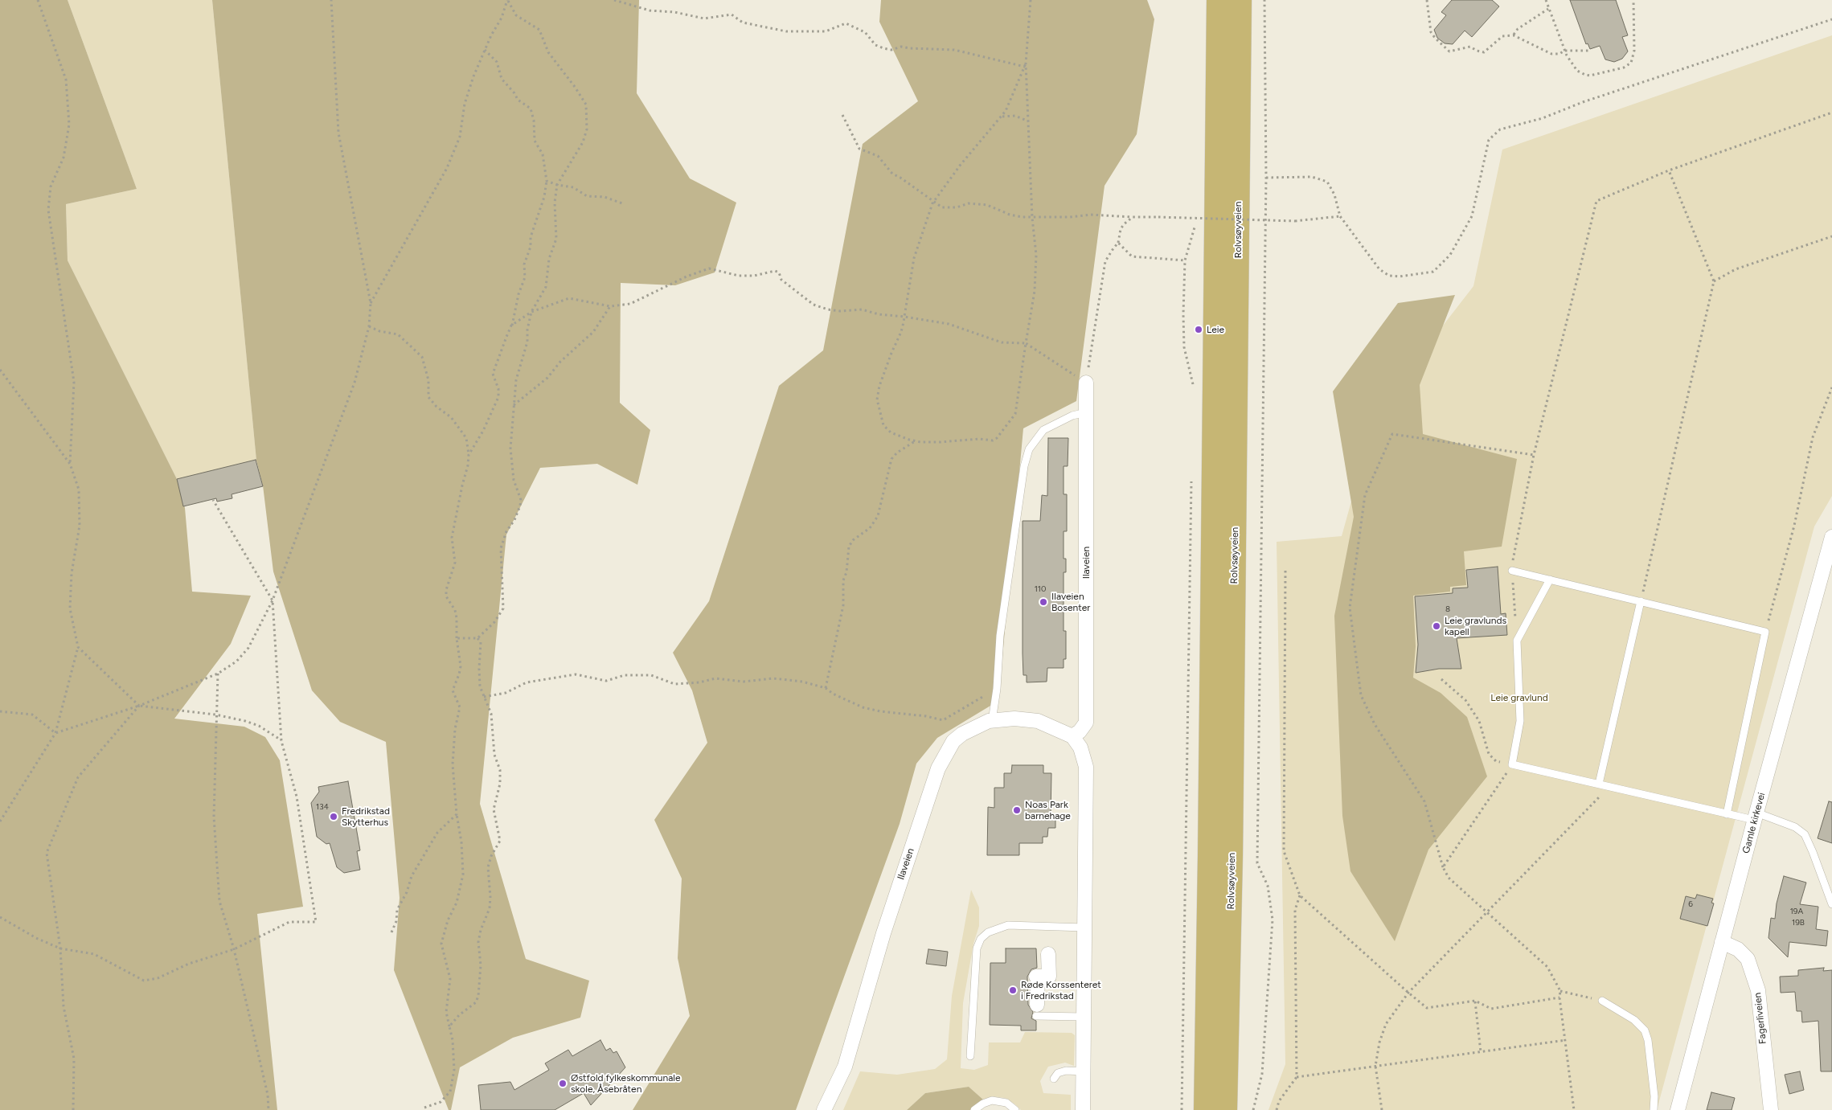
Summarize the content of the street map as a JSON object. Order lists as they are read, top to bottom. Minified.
{"streets":{"main road":["Rolvsøyveien"],"street":["Ilaveien","Gamle kirkevei","Fagerliveien"]},"crossings":[["Gamle kirkevei","Fagerliveien"]],"parks":["Leie gravlund"],"places":["Leie","Ilaveien Bosenter","Leie gravlunds kapell","Noas Park barnehage","Fredrikstad Skytterhus","Røde Korssenteret i Fredrikstad","Østfold fylkeskommunale skole, Åsebråten"],"house_numbers":["110","8","134","6","19A","19B"]}
